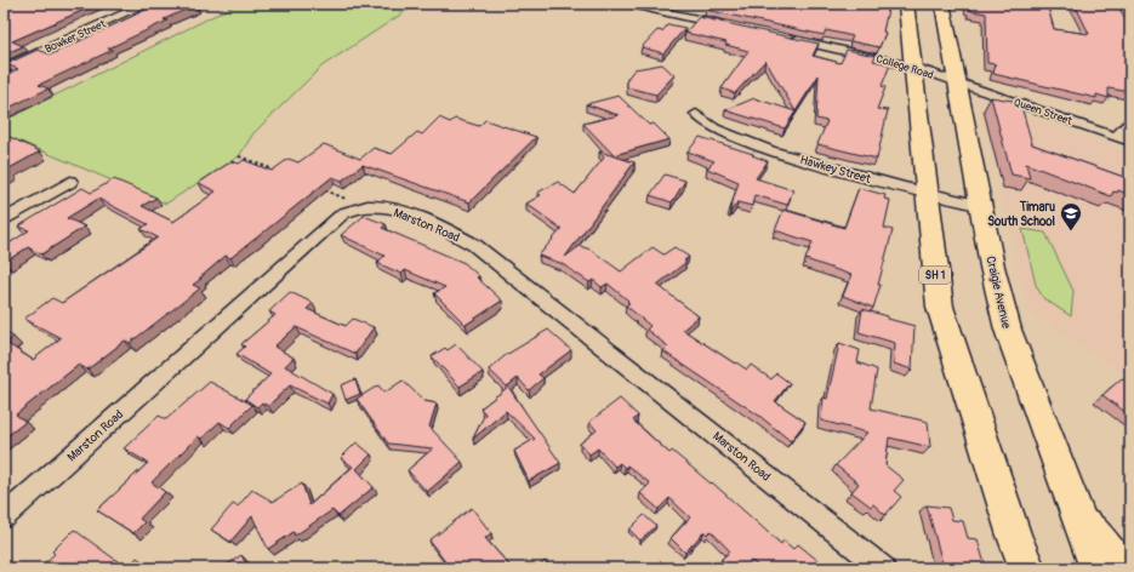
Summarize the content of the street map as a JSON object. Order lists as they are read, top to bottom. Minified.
{"streets":{"highway":["SH 1","Craigie Avenue"],"street":["Bowker Street","College Road","Queen Street","Hawkey Street","Marston Road"]},"crossings":[["College Road","Queen Street"],["College Road","SH 1"],["College Road","Craigie Avenue"],["Queen Street","Craigie Avenue"],["Hawkey Street","SH 1"],["Hawkey Street","Craigie Avenue"]],"places":{"school or university":["Timaru South School"]}}
